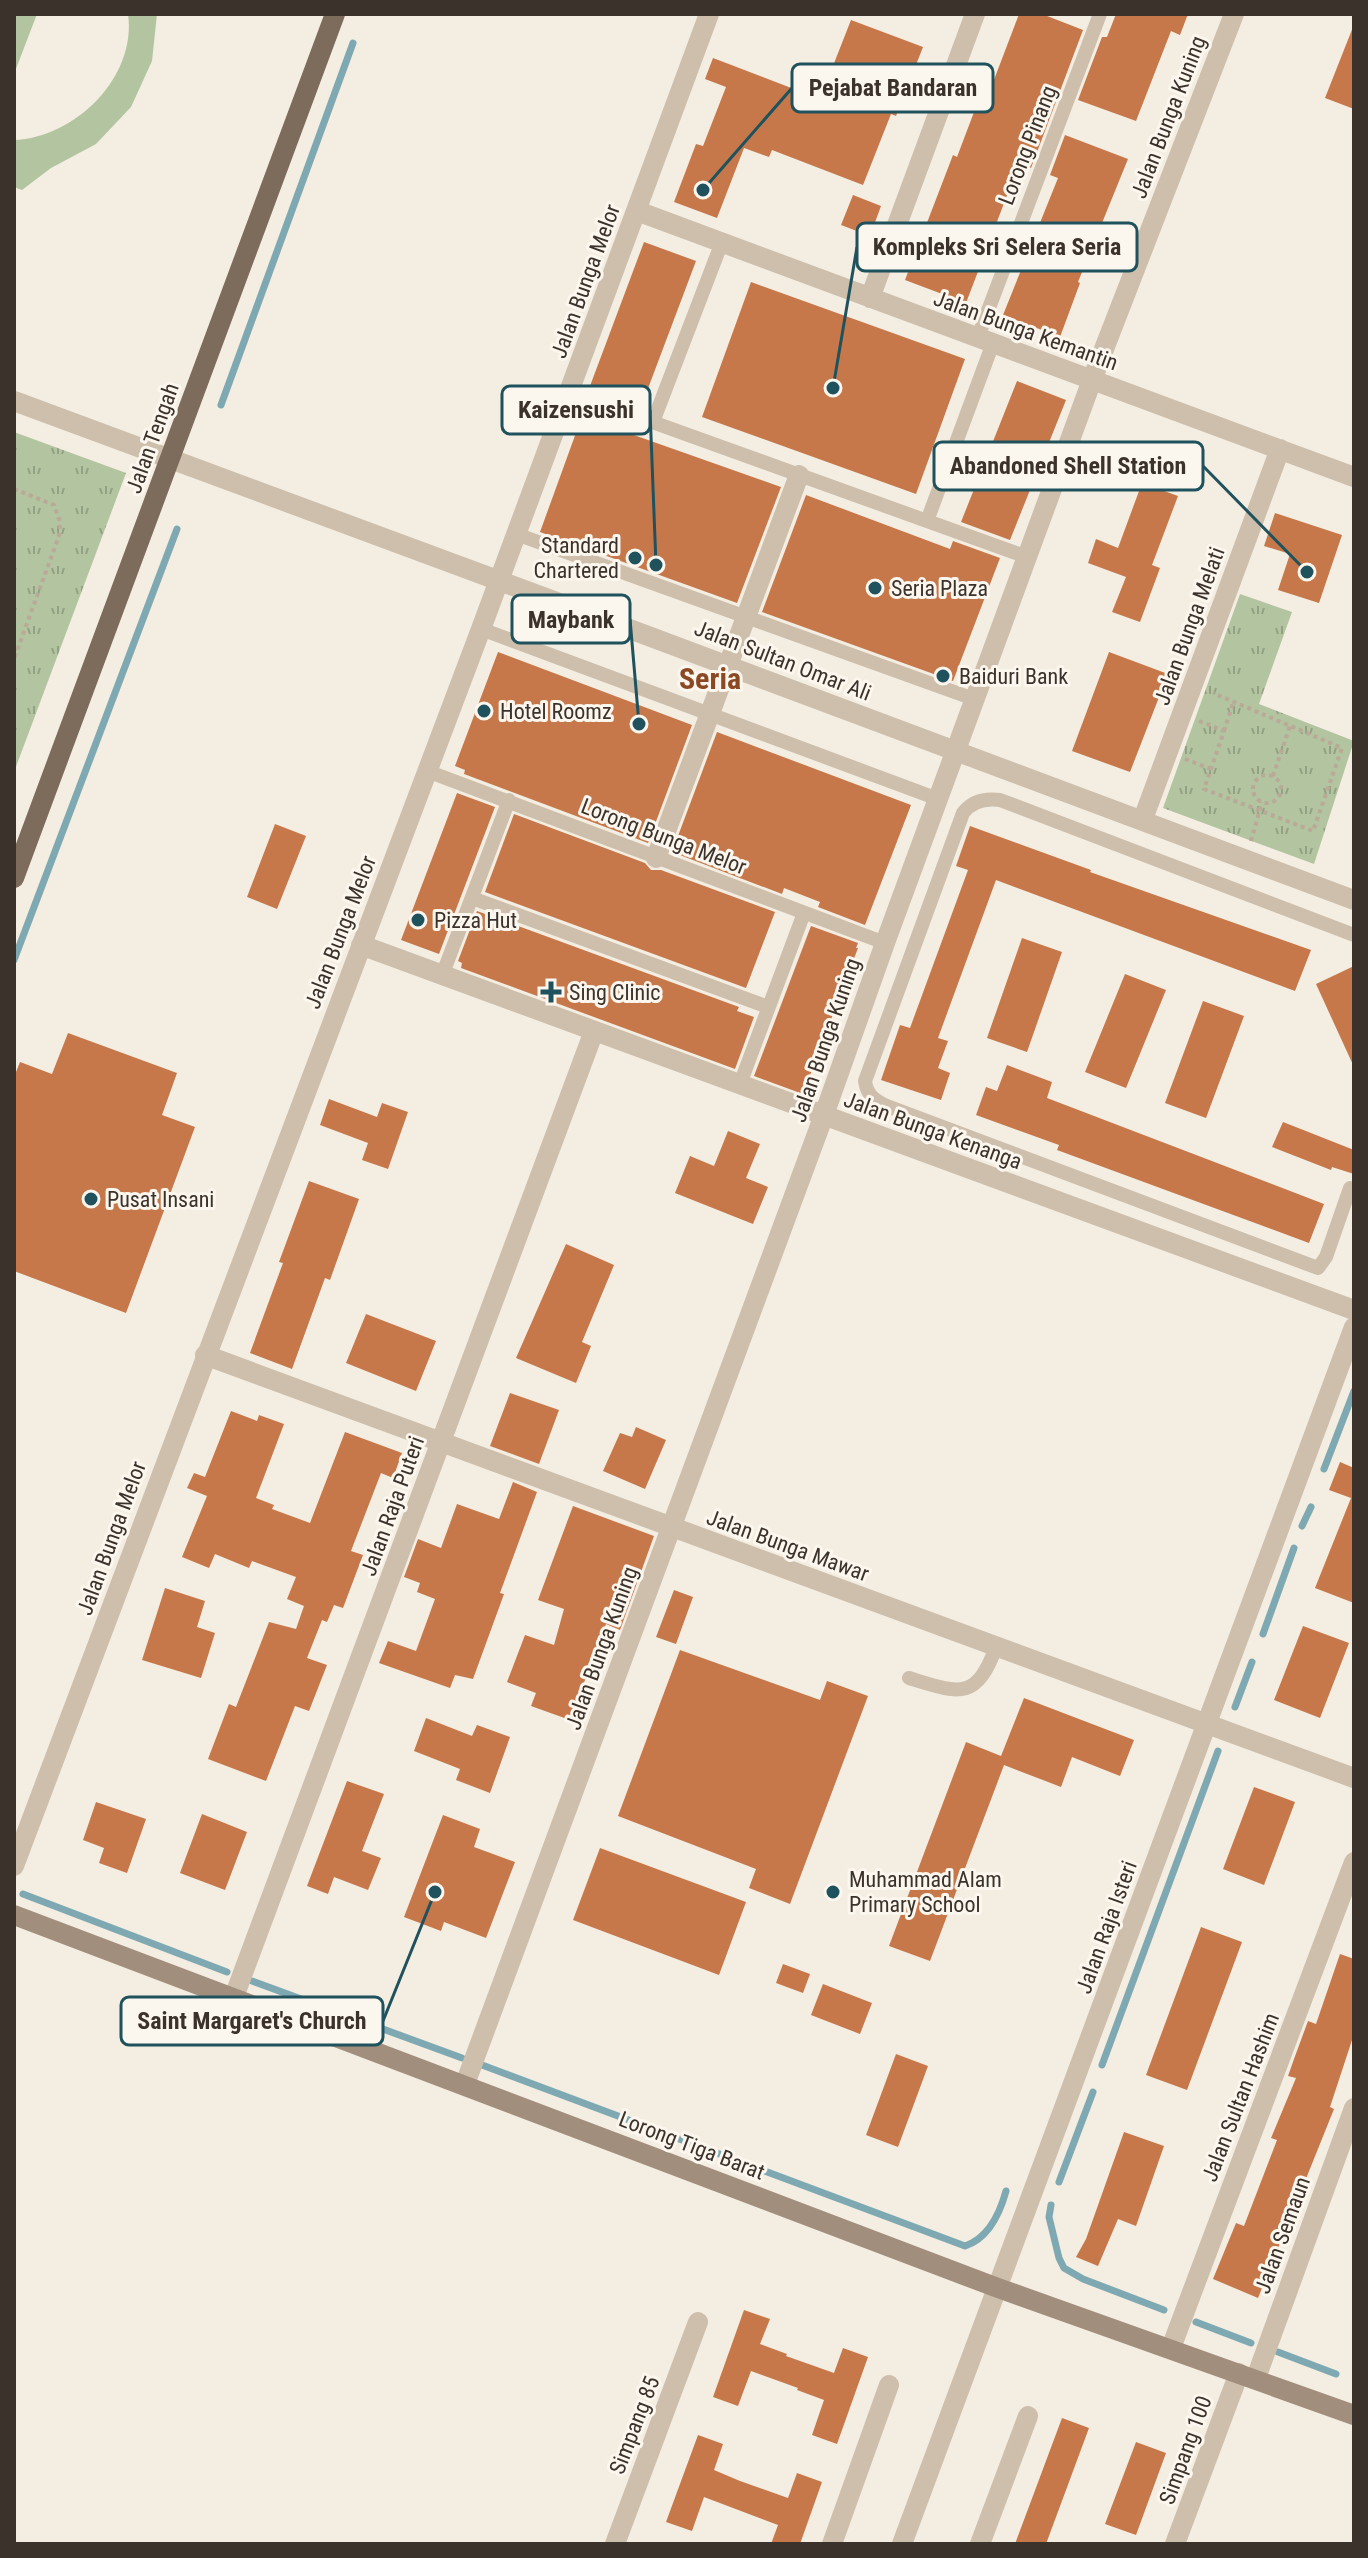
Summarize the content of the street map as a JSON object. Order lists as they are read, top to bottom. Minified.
{"streets":{"main road":["Jalan Tengah","Lorong Tiga Barat"],"street":["Jalan Bunga Kuning","Jalan Bunga Melor","Jalan Bunga Kemantin","Jalan Bunga Melati","Jalan Sultan Omar Ali","Jalan Bunga Kenanga","Jalan Raja Puteri","Jalan Bunga Mawar","Jalan Raja Isteri","Jalan Sultan Hashim","Jalan Semaun","Simpang 85","Simpang 100"],"lane":["Lorong Pinang","Lorong Bunga Melor"]},"crossings":[["Jalan Bunga Kuning","Jalan Bunga Kemantin"],["Jalan Bunga Kuning","Jalan Sultan Omar Ali"],["Jalan Bunga Kuning","Lorong Bunga Melor"],["Jalan Bunga Kuning","Jalan Bunga Kenanga"],["Jalan Bunga Kuning","Jalan Bunga Mawar"],["Jalan Bunga Kuning","Lorong Tiga Barat"],["Lorong Pinang","Jalan Bunga Kemantin"],["Jalan Bunga Melor","Jalan Bunga Kemantin"],["Jalan Bunga Melor","Jalan Sultan Omar Ali"],["Jalan Bunga Melor","Lorong Bunga Melor"],["Jalan Bunga Melor","Jalan Bunga Kenanga"],["Jalan Bunga Melor","Jalan Bunga Mawar"],["Jalan Bunga Kemantin","Jalan Bunga Melati"],["Jalan Tengah","Jalan Sultan Omar Ali"],["Jalan Bunga Melati","Jalan Sultan Omar Ali"],["Jalan Bunga Kenanga","Jalan Raja Puteri"],["Jalan Raja Puteri","Jalan Bunga Mawar"],["Jalan Raja Puteri","Lorong Tiga Barat"],["Jalan Bunga Mawar","Jalan Raja Isteri"],["Jalan Raja Isteri","Lorong Tiga Barat"],["Jalan Sultan Hashim","Lorong Tiga Barat"],["Lorong Tiga Barat","Jalan Semaun"],["Lorong Tiga Barat","Simpang 100"],["Jalan Semaun","Simpang 100"]],"districts":["Seria"],"places":{"other":["Pejabat Bandaran","Kompleks Sri Selera Seria","Standard Chartered","Kaizensushi","Abandoned Shell Station","Seria Plaza","Baiduri Bank","Hotel Roomz","Maybank","Pizza Hut","Pusat Insani","Saint Margaret's Church","Muhammad Alam Primary School"],"health":["Sing Clinic"]}}
